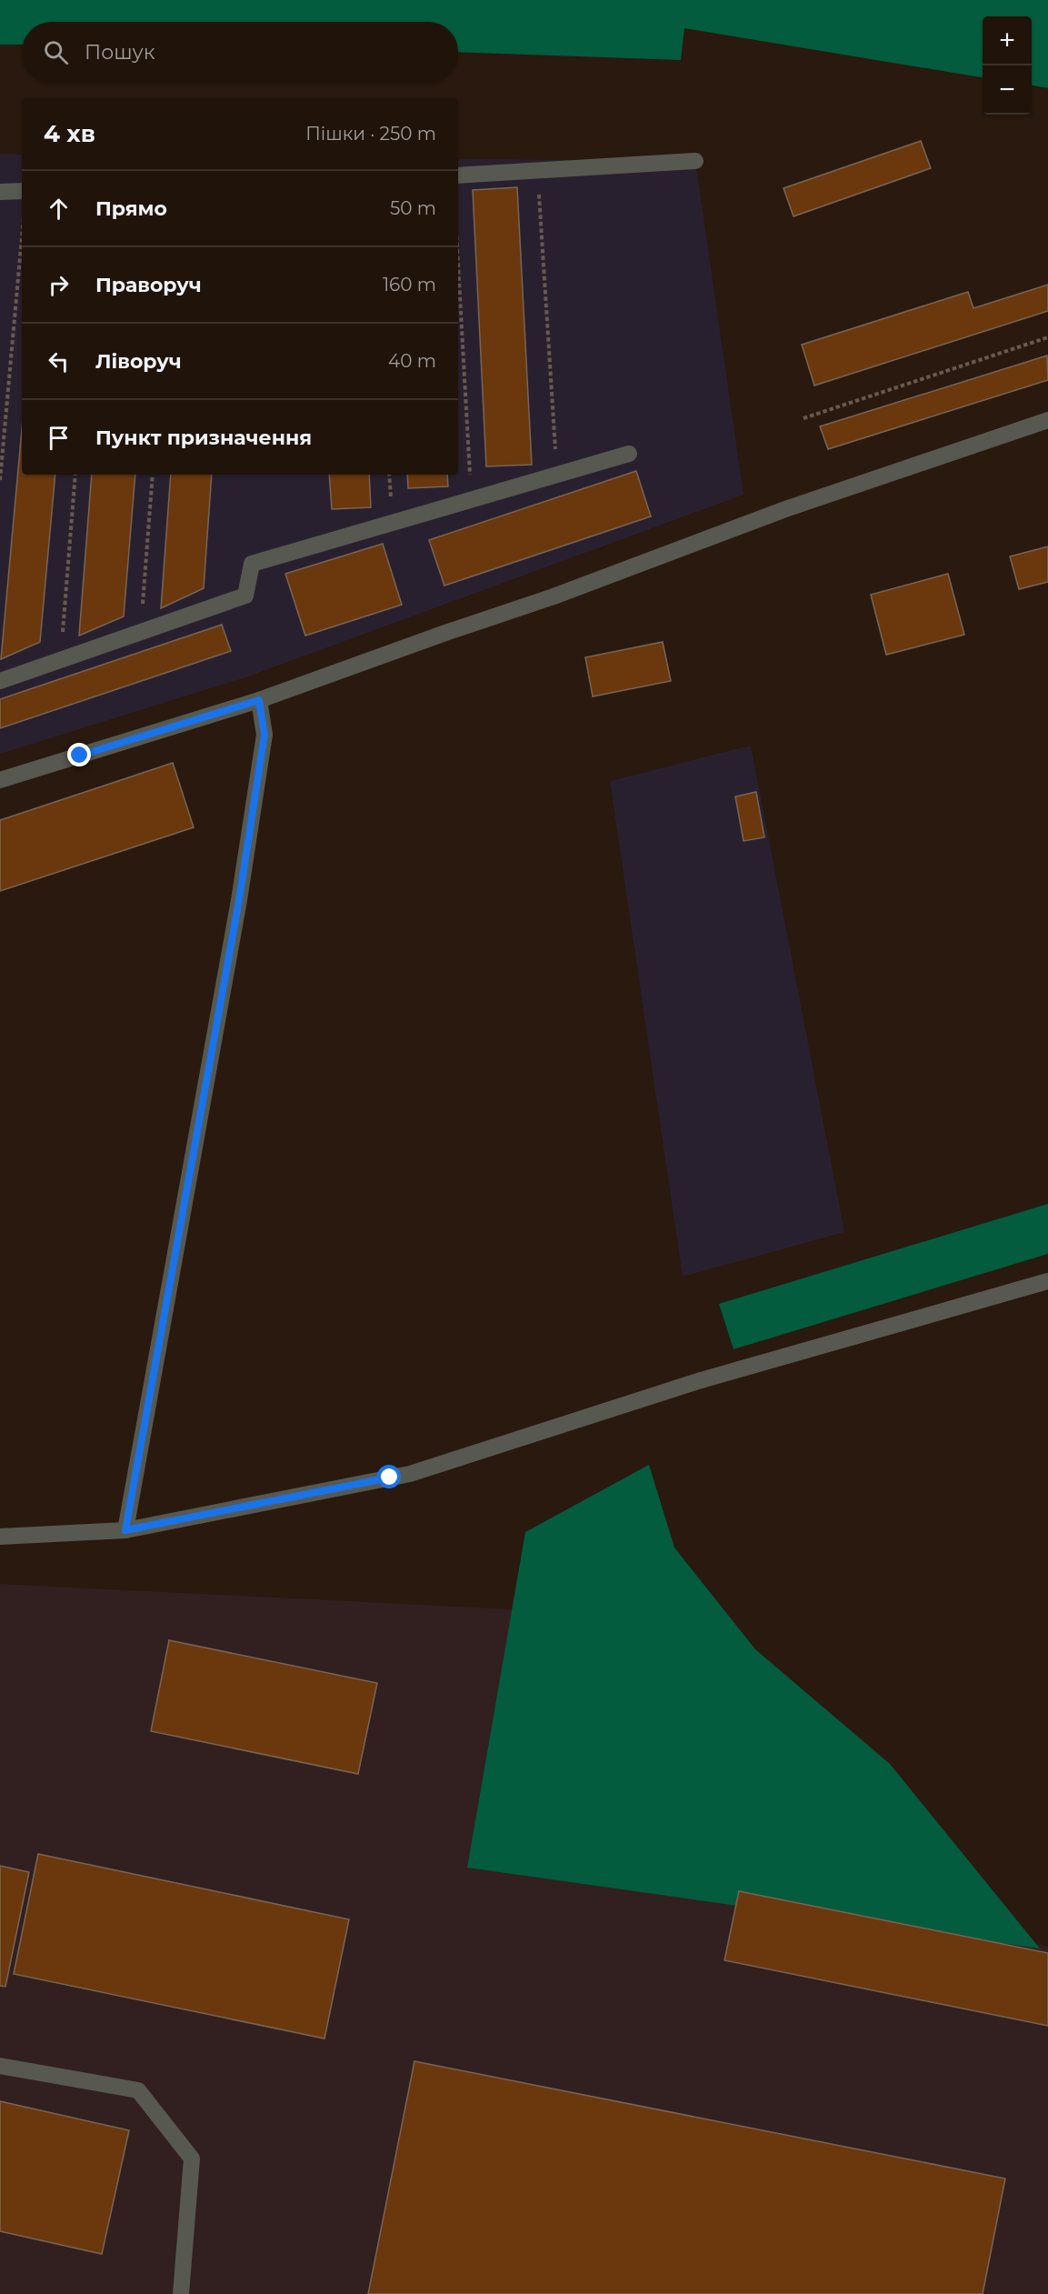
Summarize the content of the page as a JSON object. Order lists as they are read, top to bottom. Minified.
{"page":{"map_buttons":["+","−"],"search":"Пошук","heading":["4 хв","Пішки · 250 m"],"list":[["Прямо","50 m"],["Праворуч","160 m"],["Ліворуч","40 m"],"Пункт призначення"]}}
